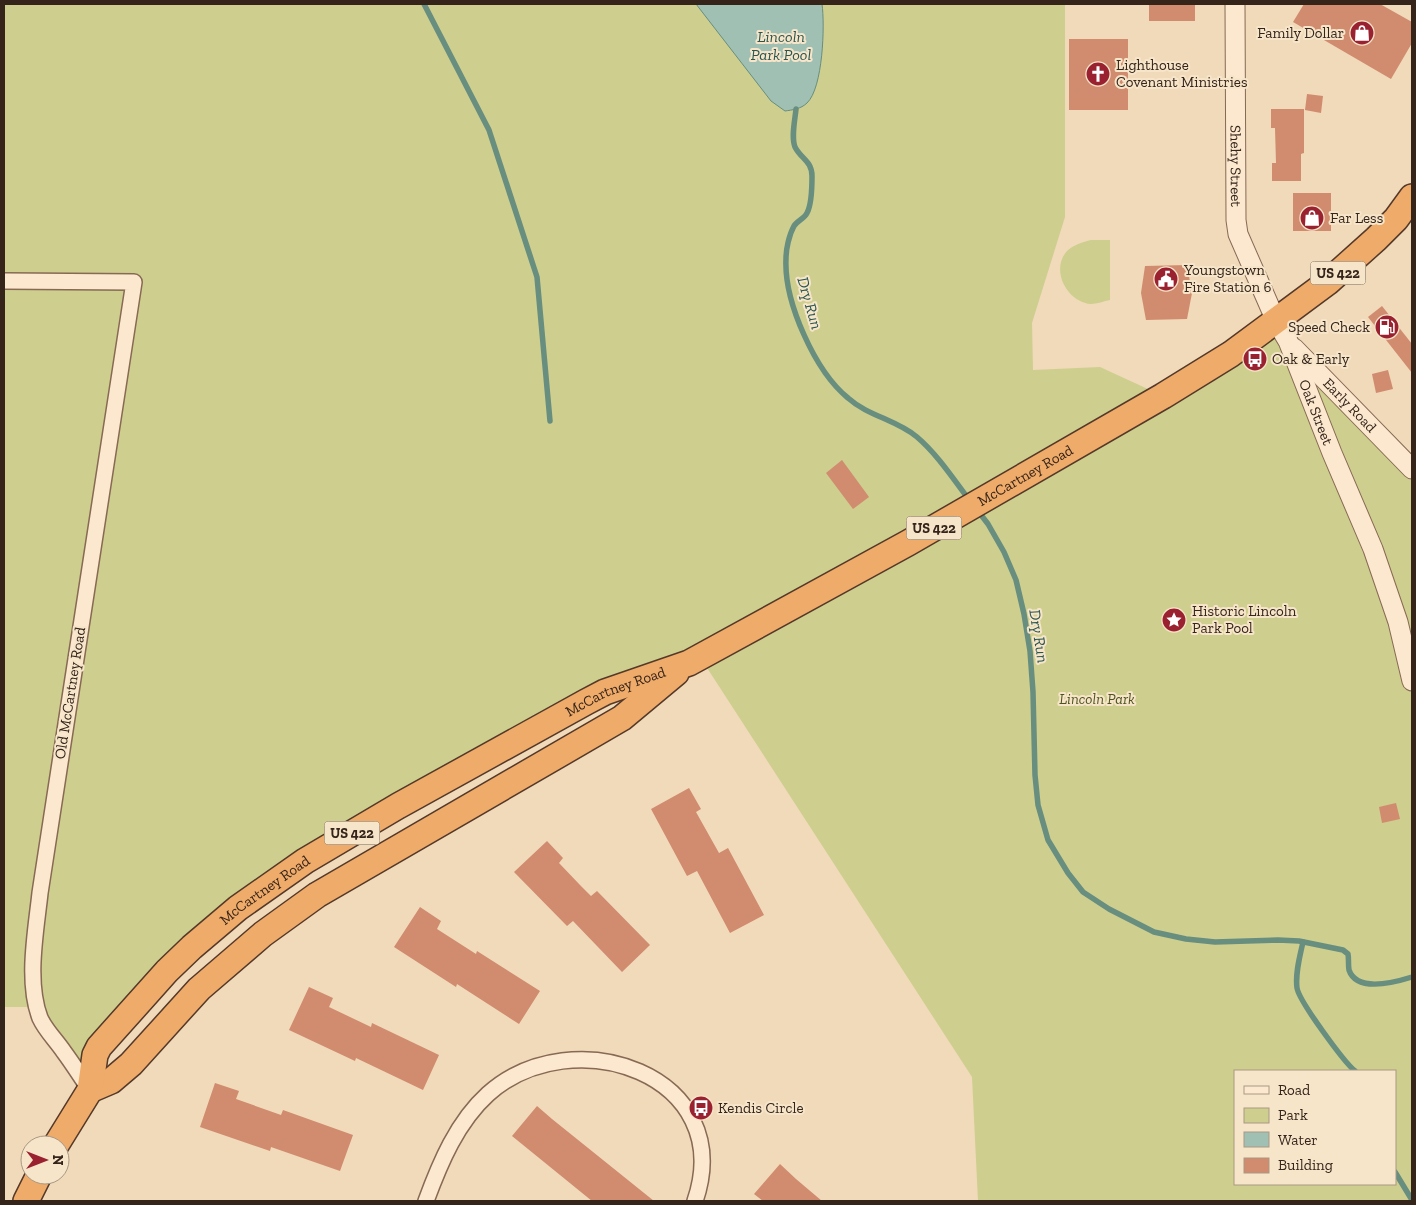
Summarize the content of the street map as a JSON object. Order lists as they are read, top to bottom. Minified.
{"streets":{"highway":["US 422","McCartney Road"],"street":["Shehy Street","Early Road","Oak Street","Old McCartney Road"]},"crossings":[["Shehy Street","US 422"],["Shehy Street","Early Road"],["Shehy Street","Oak Street"],["Shehy Street","McCartney Road"],["US 422","Early Road"],["US 422","Oak Street"],["US 422","McCartney Road"],["Early Road","Oak Street"],["Early Road","McCartney Road"],["Oak Street","McCartney Road"],["McCartney Road","Old McCartney Road"]],"water":["Lincoln Park Pool","Dry Run"],"parks":["Lincoln Park"],"places":{"shop":["Family Dollar","Far Less"],"church":["Lighthouse Covenant Ministries"],"public building":["Youngstown Fire Station 6"],"fuel station":["Speed Check"],"bus stop":["Oak & Early","Kendis Circle"],"place":["Historic Lincoln Park Pool"]},"legend":["Road","Park","Water","Building"],"north":"right"}
